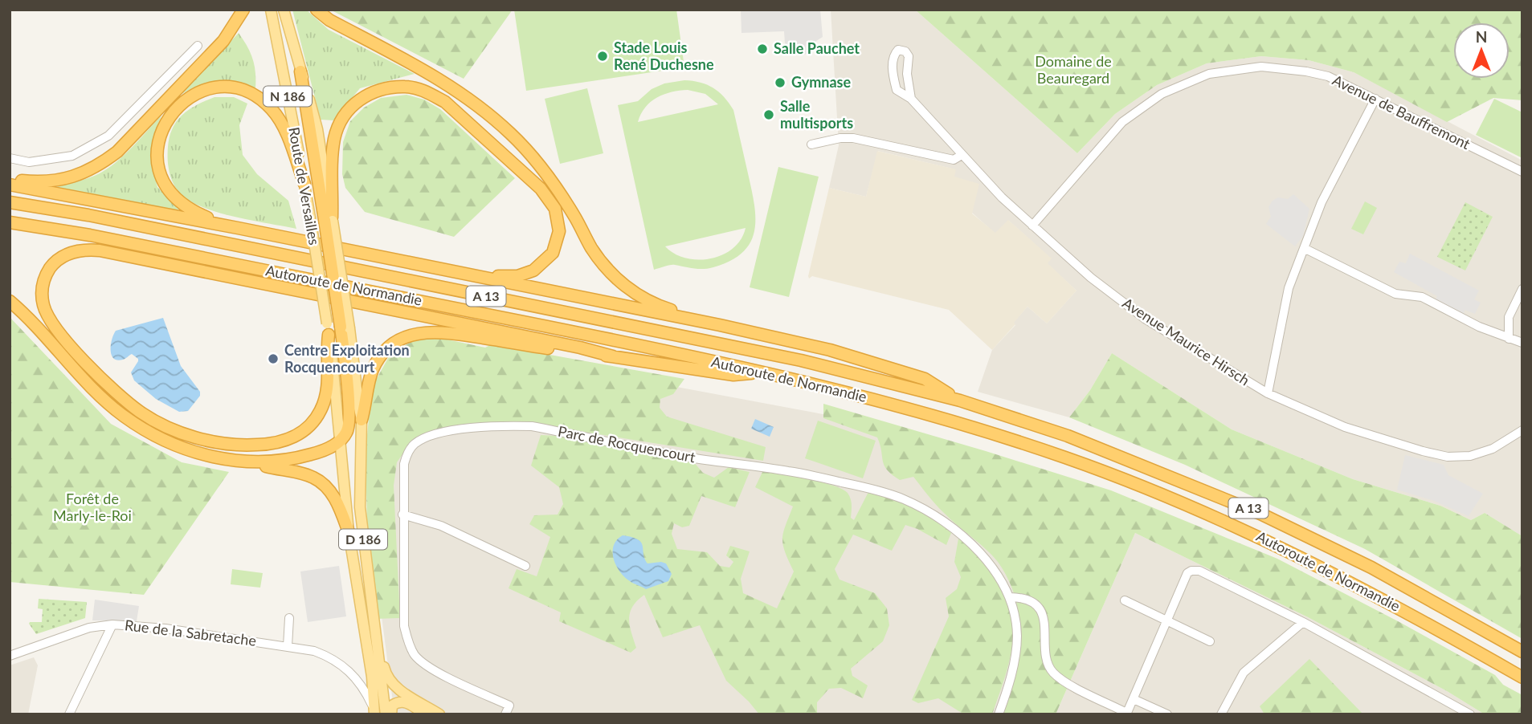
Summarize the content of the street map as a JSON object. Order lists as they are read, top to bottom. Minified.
{"streets":{"highway":["N 186","Autoroute de Normandie","A 13"],"main road":["Route de Versailles","D 186"],"street":["Avenue de Bauffremont","Avenue Maurice Hirsch","Parc de Rocquencourt","Rue de la Sabretache"]},"crossings":[["N 186","Route de Versailles"],["N 186","D 186"],["Avenue de Bauffremont","Avenue Maurice Hirsch"],["Route de Versailles","D 186"],["D 186","Rue de la Sabretache"]],"parks":["Domaine de Beauregard","Forêt de Marly-le-Roi"],"places":["Salle Pauchet","Stade Louis René Duchesne","Gymnase","Salle multisports","Centre Exploitation Rocquencourt"],"north":"top"}
